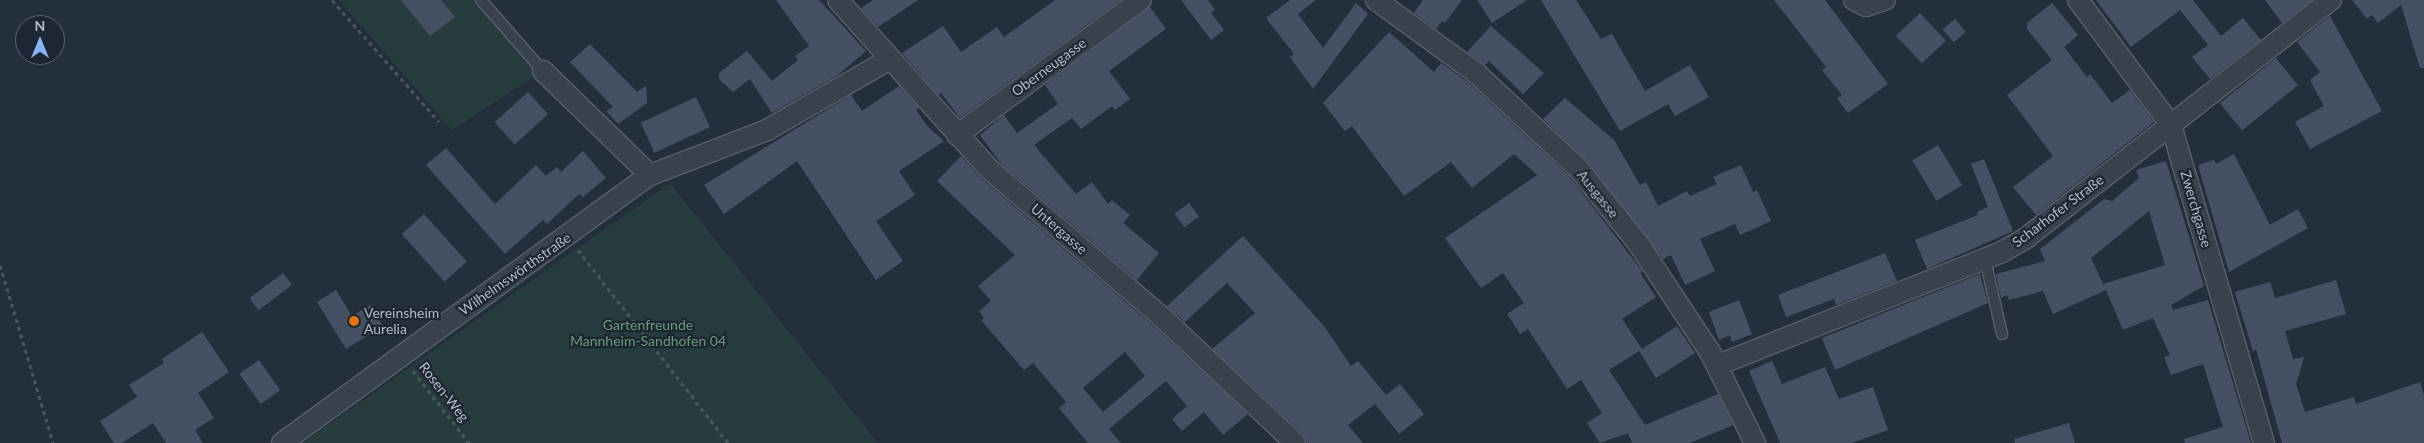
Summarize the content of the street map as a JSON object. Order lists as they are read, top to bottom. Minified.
{"streets":{"street":["Oberneugasse","Ausgasse","Zwerchgasse","Scharhofer Straße","Untergasse","Wilhelmswörthstraße"],"path":["Rosen-Weg"]},"crossings":[["Oberneugasse","Untergasse"],["Ausgasse","Scharhofer Straße"],["Zwerchgasse","Scharhofer Straße"],["Untergasse","Wilhelmswörthstraße"],["Wilhelmswörthstraße","Rosen-Weg"]],"parks":["Gartenfreunde Mannheim-Sandhofen 04"],"places":["Vereinsheim Aurelia"],"north":"top"}
